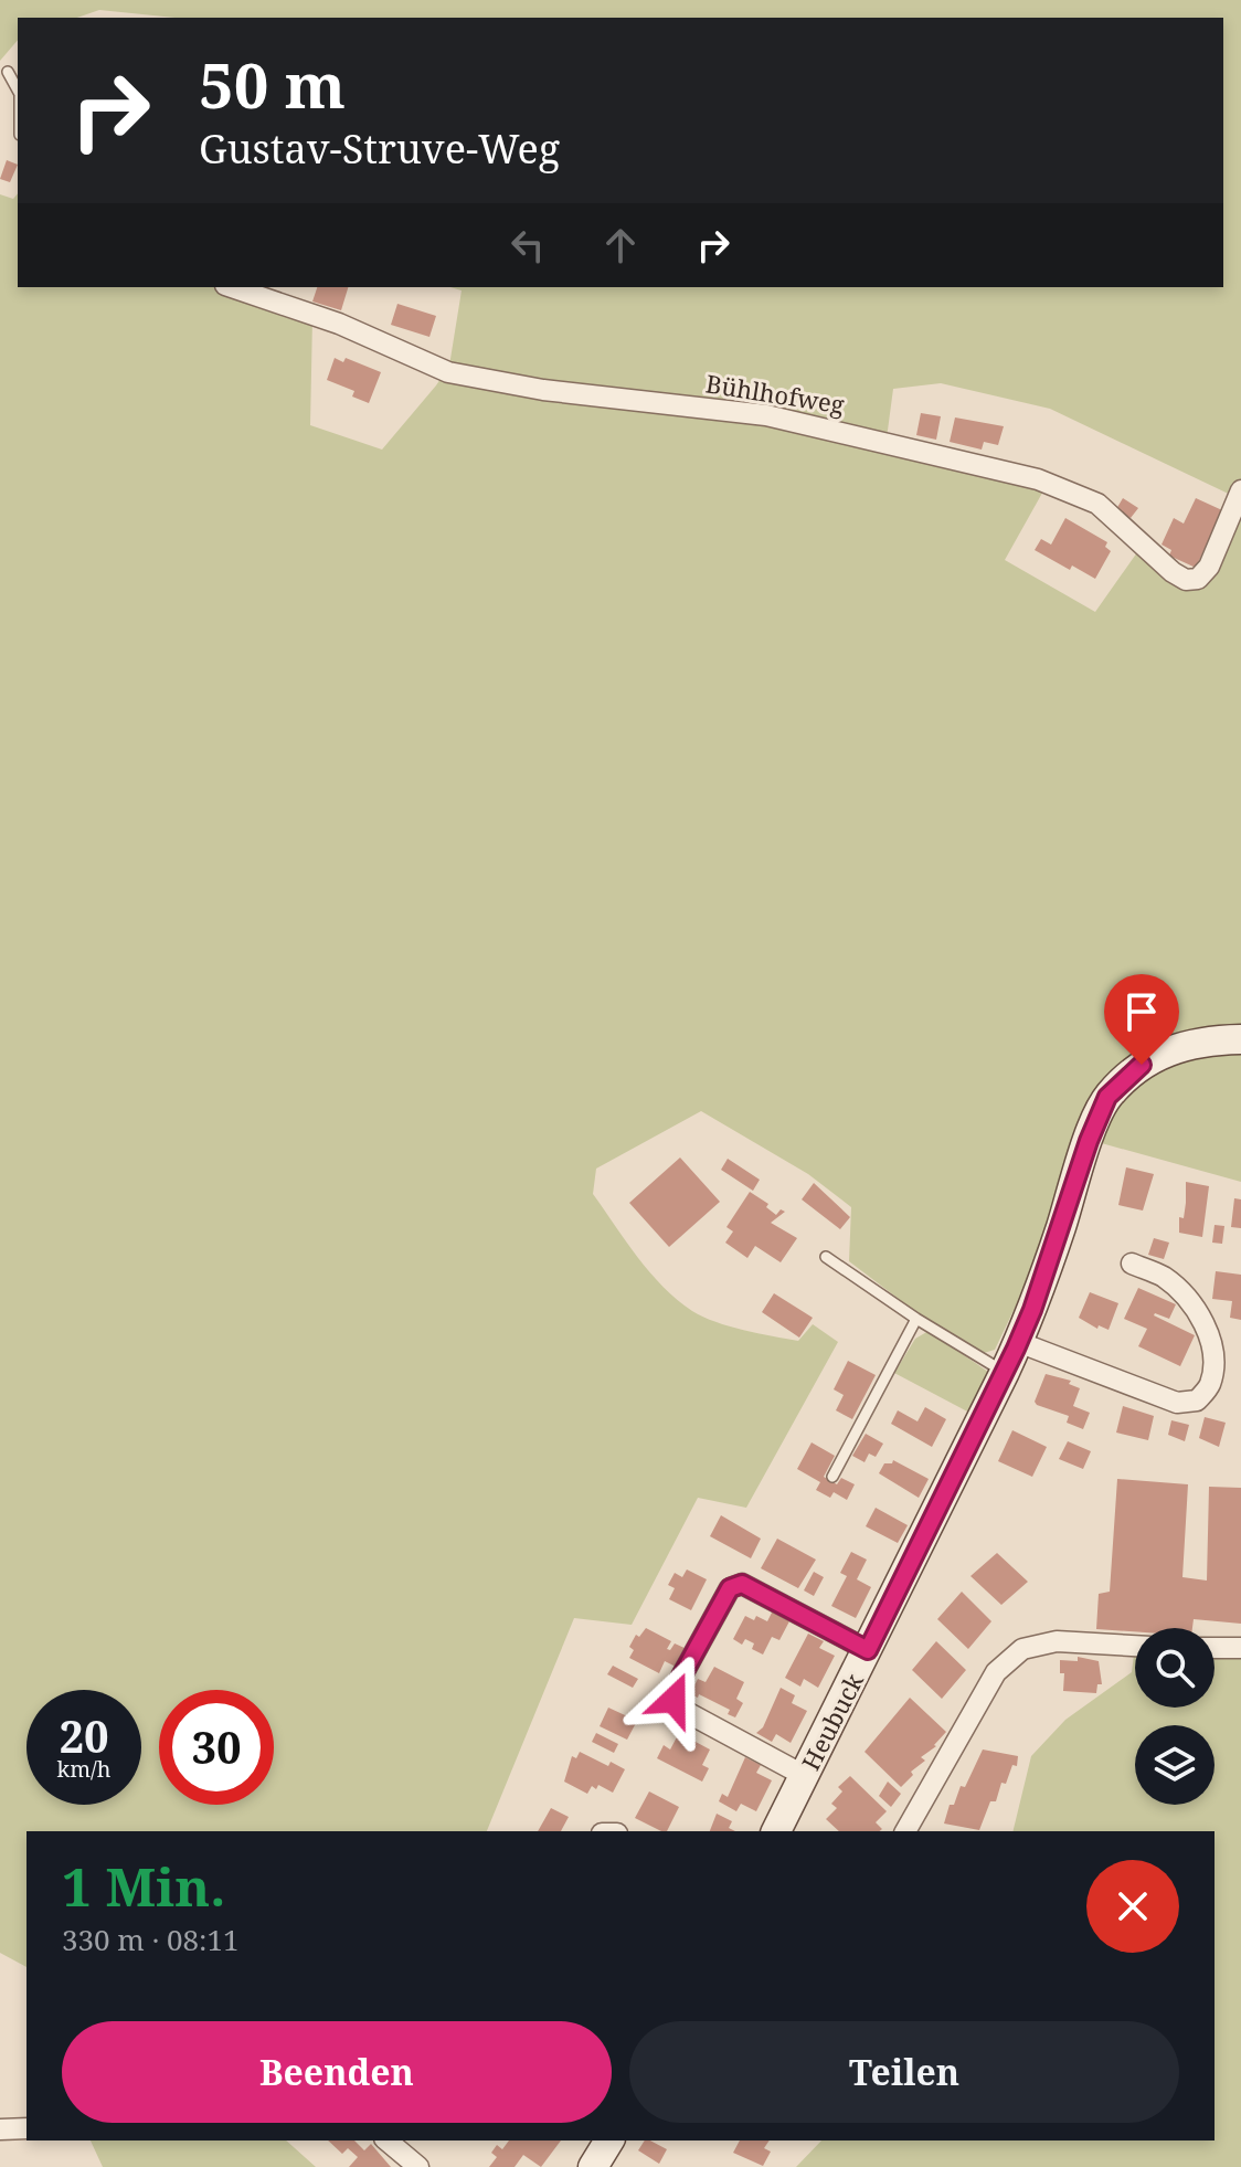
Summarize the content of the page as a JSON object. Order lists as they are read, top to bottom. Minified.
{"streets":{"street":["Bühlhofweg","Heubuck"]},"page":{"turn":["50 m","Gustav-Struve-Weg"],"speed":"20 km/h","limit":"30","heading":["1 Min.","330 m · 08:11"],"buttons":["Beenden","Teilen"]}}
